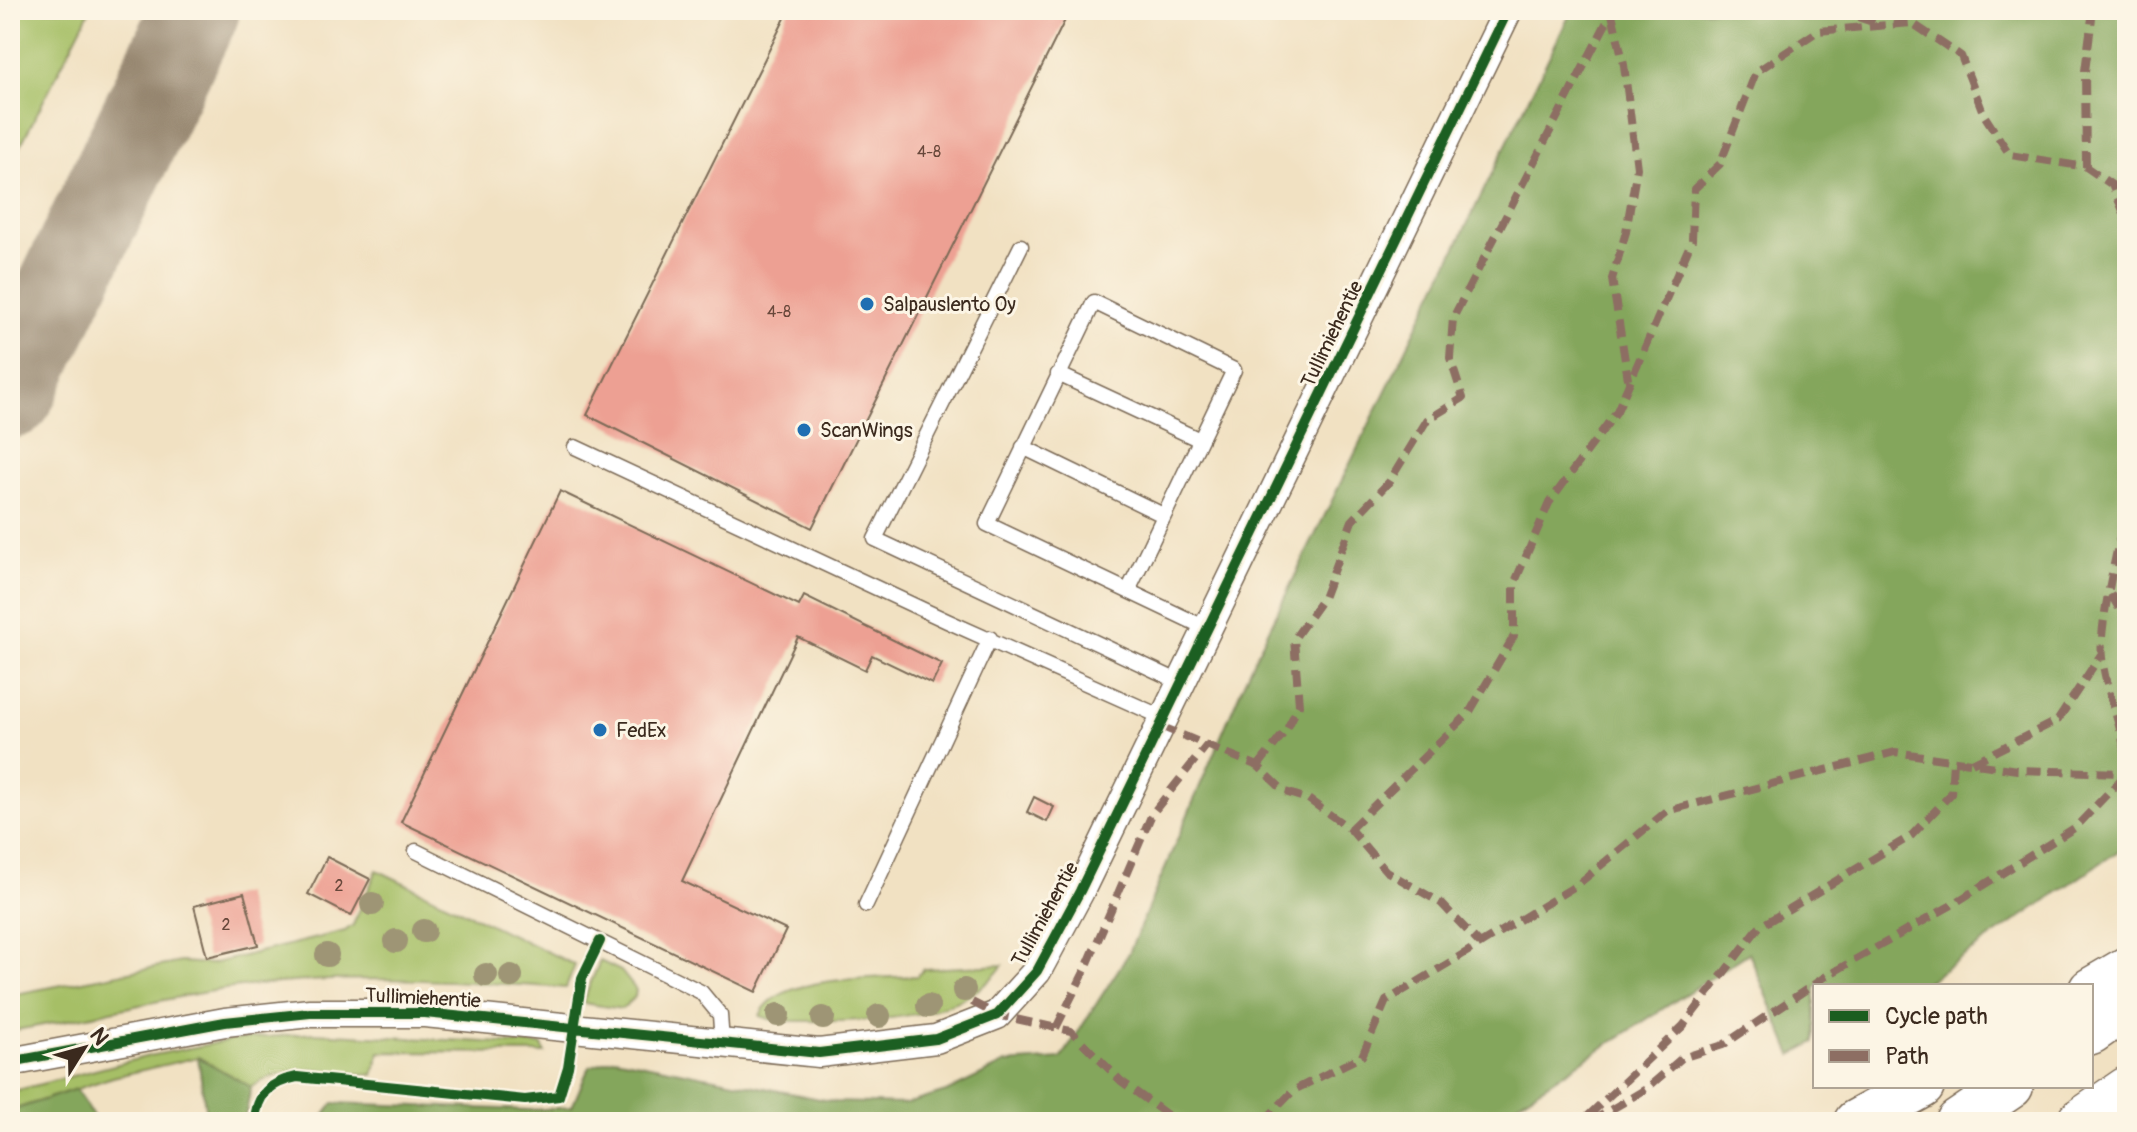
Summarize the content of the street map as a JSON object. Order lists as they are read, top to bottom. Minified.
{"streets":{"street":["Tullimiehentie"]},"places":["Salpauslento Oy","ScanWings","FedEx"],"house_numbers":["4-8","4-8","2","2"],"legend":["Cycle path","Path"],"north":"top right"}
